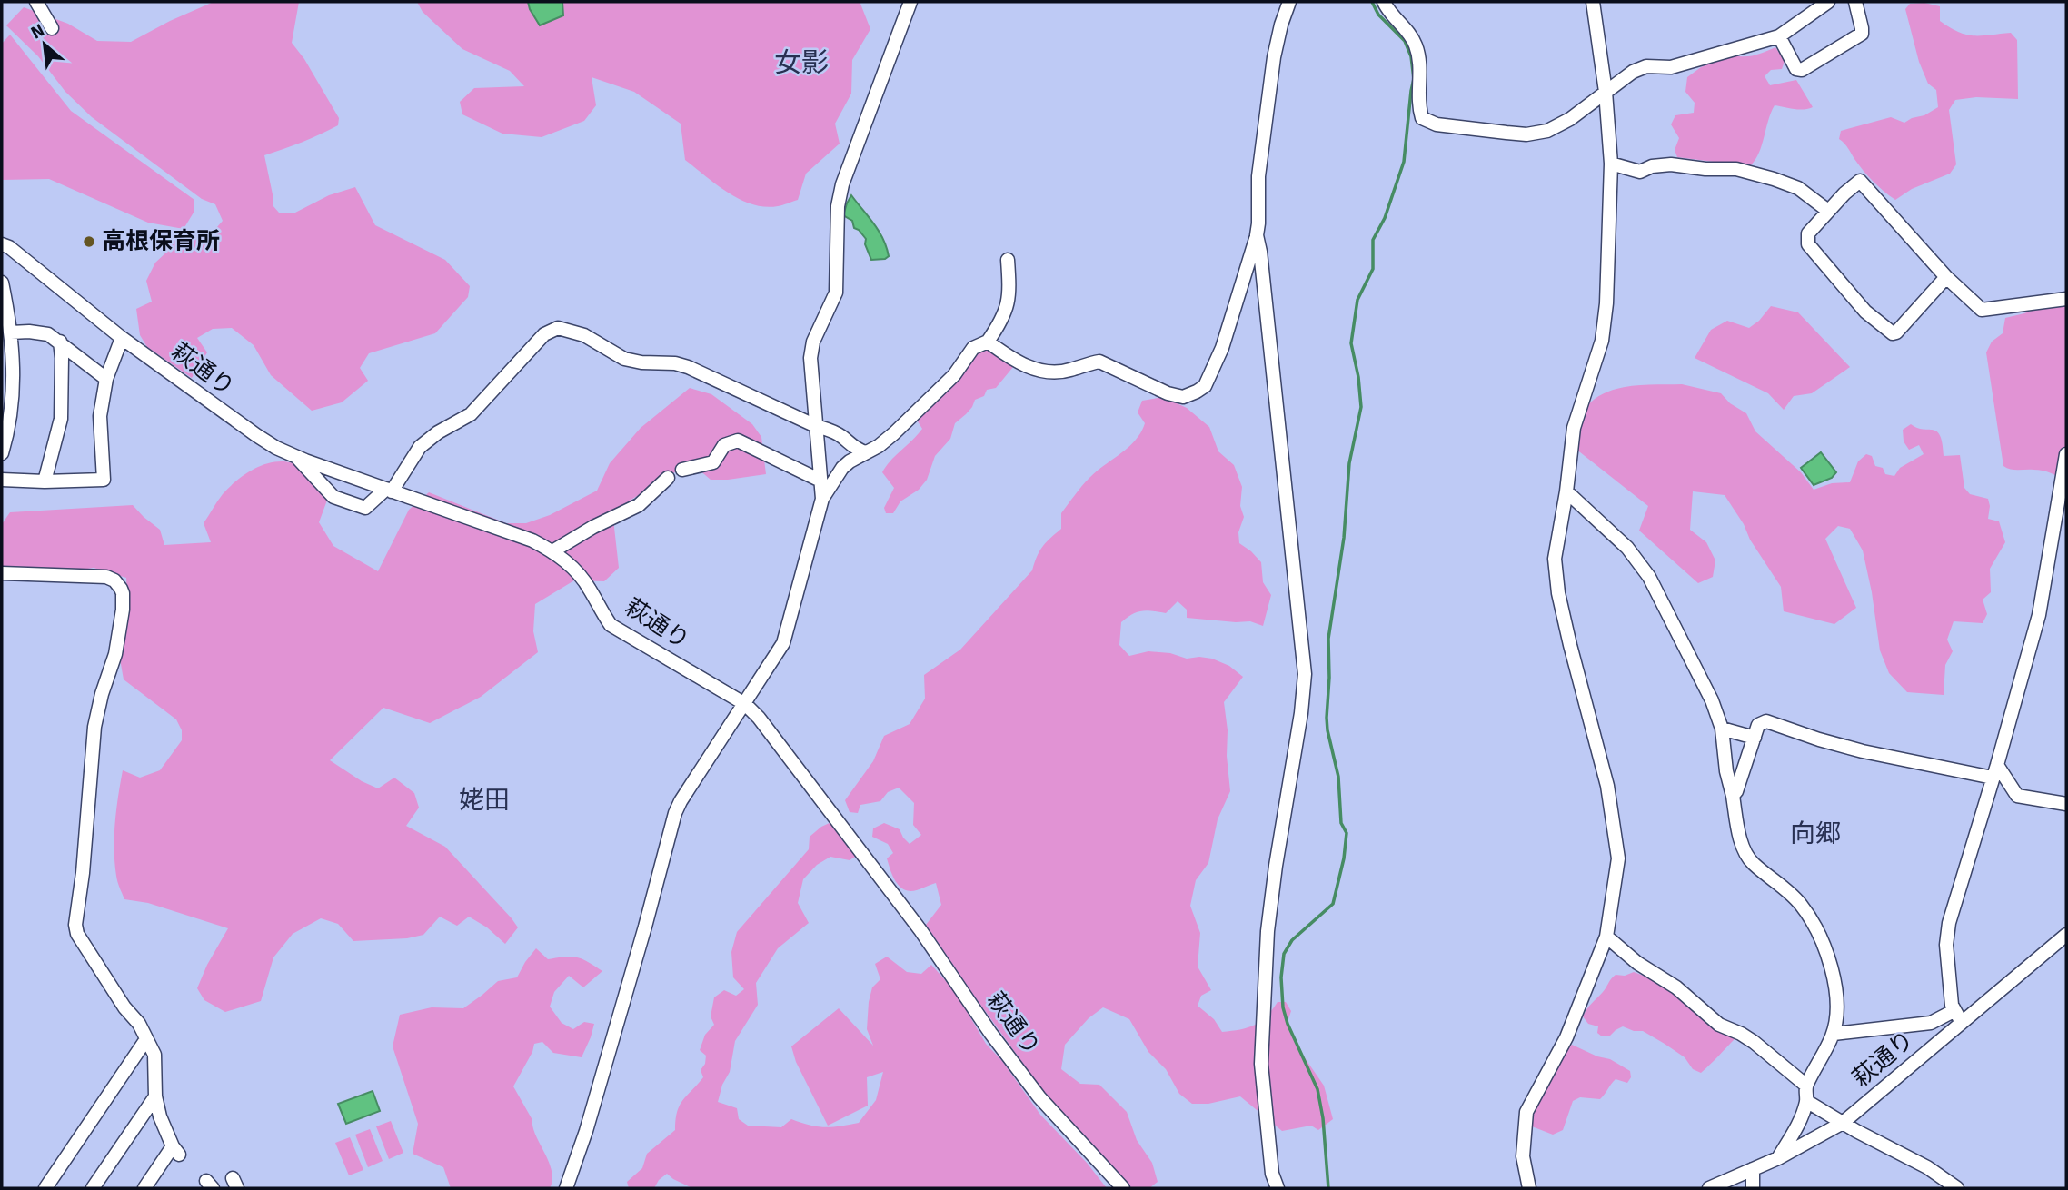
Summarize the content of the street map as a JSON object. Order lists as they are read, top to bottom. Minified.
{"streets":{"street":["萩通り"]},"districts":["女影","姥田","向郷"],"places":["高根保育所"],"north":"top left"}
